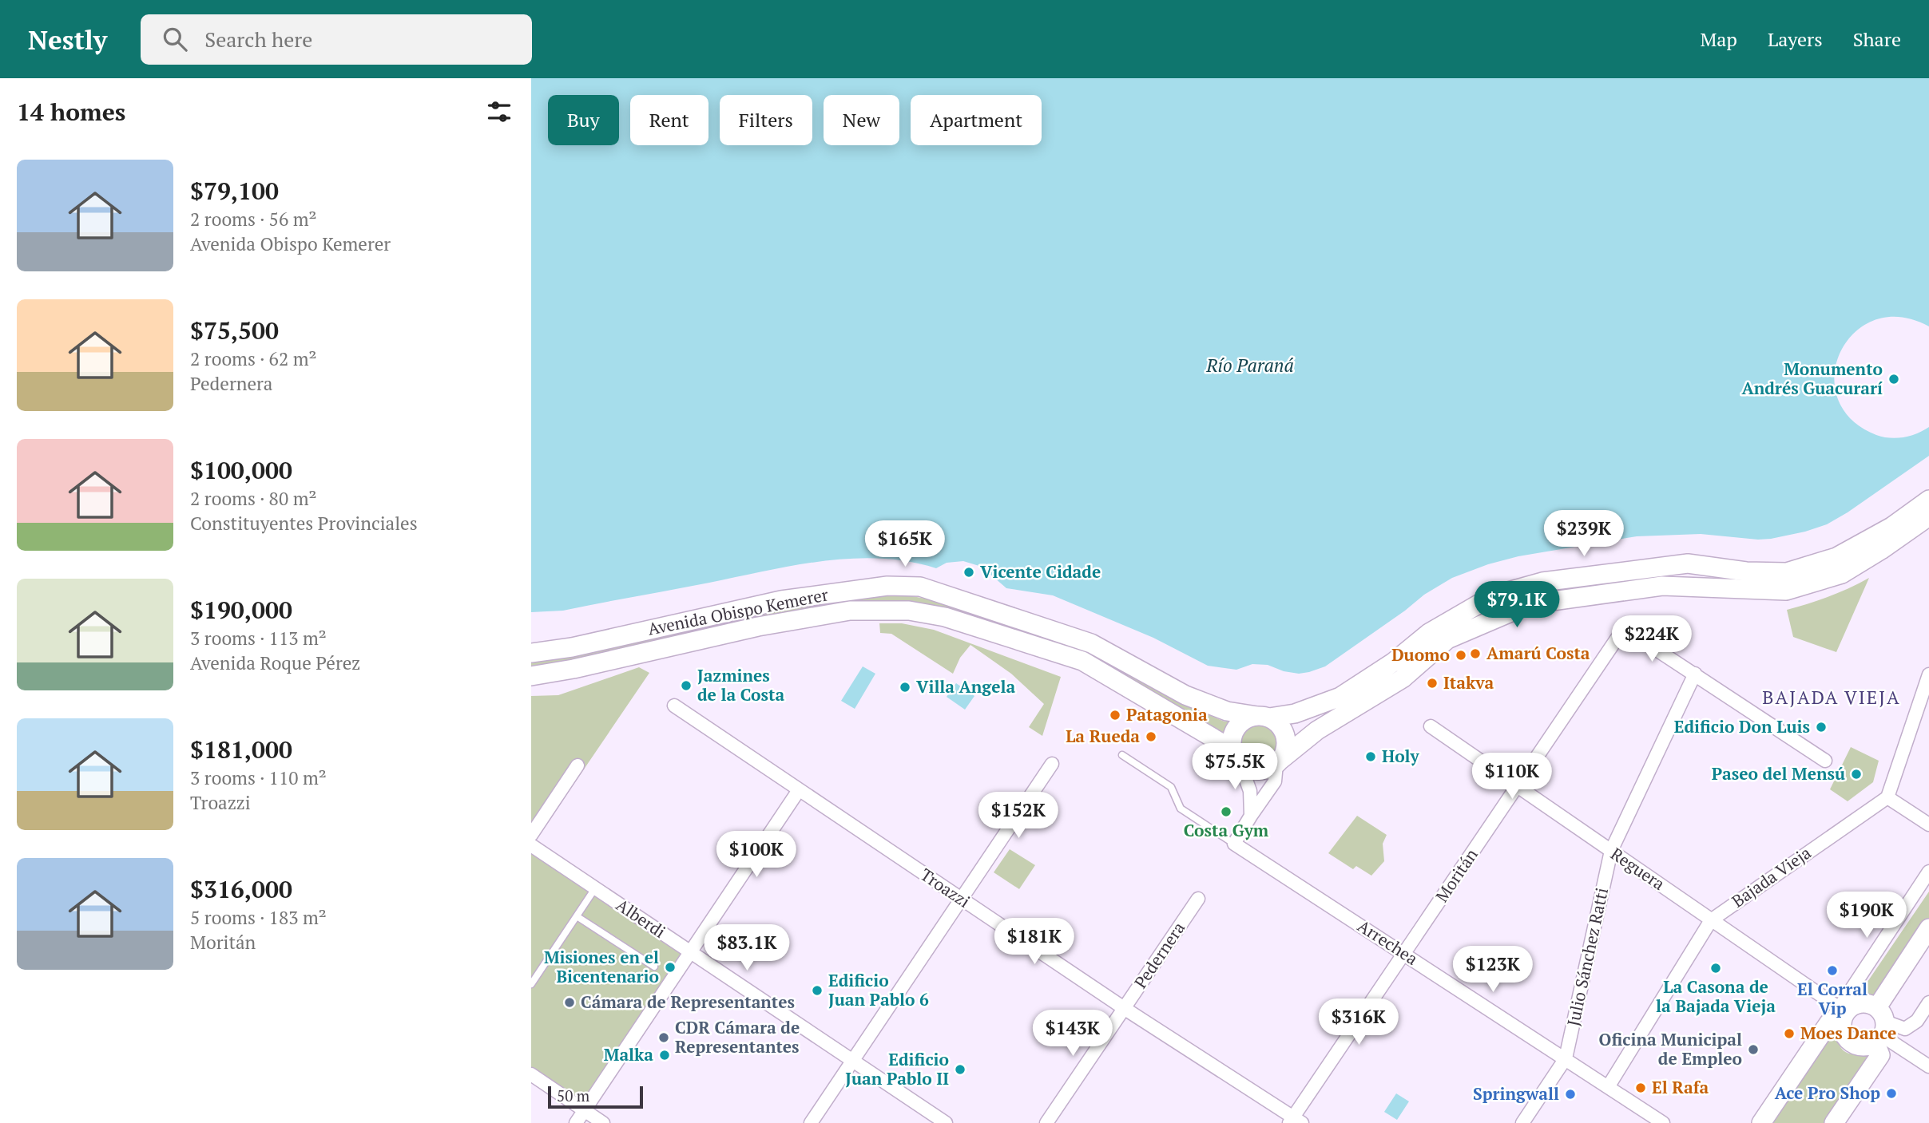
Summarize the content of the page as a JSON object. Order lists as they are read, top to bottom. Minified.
{"streets":{"main road":["Avenida Obispo Kemerer"],"street":["Reguera","Moritán","Bajada Vieja","Troazzi","Alberdi","Arrechea","Pedernera","Julio Sánchez Ratti"]},"crossings":[["Reguera","Moritán"],["Reguera","Bajada Vieja"],["Reguera","Julio Sánchez Ratti"],["Moritán","Troazzi"],["Moritán","Arrechea"],["Moritán","Julio Sánchez Ratti"],["Bajada Vieja","Arrechea"],["Troazzi","Pedernera"],["Arrechea","Julio Sánchez Ratti"]],"districts":["BAJADA VIEJA"],"water":["Río Paraná"],"places":["Monumento Andrés Guacurarí","Vicente Cidade","Amarú Costa","Duomo","Itakva","Jazmines de la Costa","Villa Angela","Patagonia","Edificio Don Luis","La Rueda","Holy","Paseo del Mensú","Costa Gym","Misiones en el Bicentenario","La Casona de la Bajada Vieja","El Corral Vip","Edificio Juan Pablo 6","Cámara de Representantes","Moes Dance","CDR Cámara de Representantes","Oficina Municipal de Empleo","Malka","Edificio Juan Pablo II","El Rafa","Ace Pro Shop","Springwall"],"scale_bar":"50 m","page":{"header":"Nestly","search":"Search here","nav":["Map","Layers","Share"],"heading":"14 homes","chip":["Buy","Rent","Filters","New","Apartment"],"list":[{"name":"$79,100","note":"2 rooms · 56 m² · Avenida Obispo Kemerer"},{"name":"$75,500","note":"2 rooms · 62 m² · Pedernera"},{"name":"$100,000","note":"2 rooms · 80 m² · Constituyentes Provinciales"},{"name":"$190,000","note":"3 rooms · 113 m² · Avenida Roque Pérez"},{"name":"$181,000","note":"3 rooms · 110 m² · Troazzi"},{"name":"$316,000","note":"5 rooms · 183 m² · Moritán"}],"price":["$239K","$165K","$79.1K","$224K","$75.5K","$110K","$152K","$100K","$190K","$181K","$83.1K","$123K","$316K","$143K"],"scale":"50 m"}}
